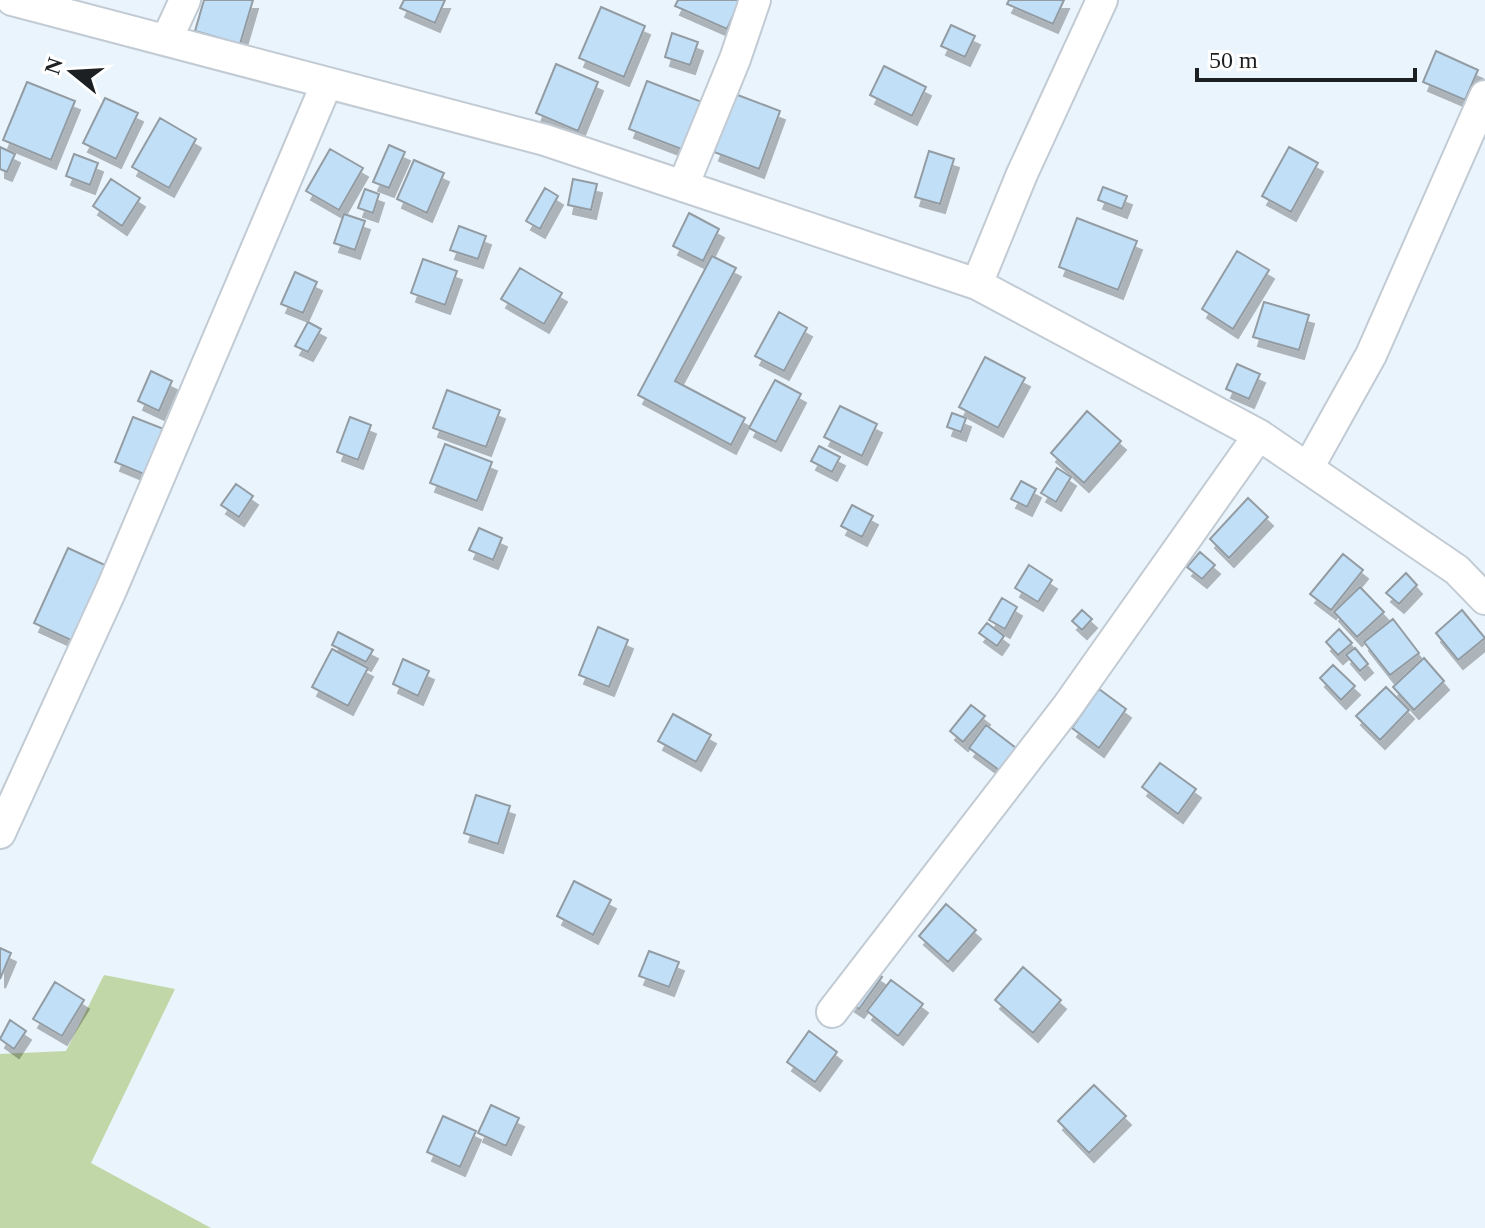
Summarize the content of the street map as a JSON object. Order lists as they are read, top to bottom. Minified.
{"scale_bar":"50 m","north":"left"}
